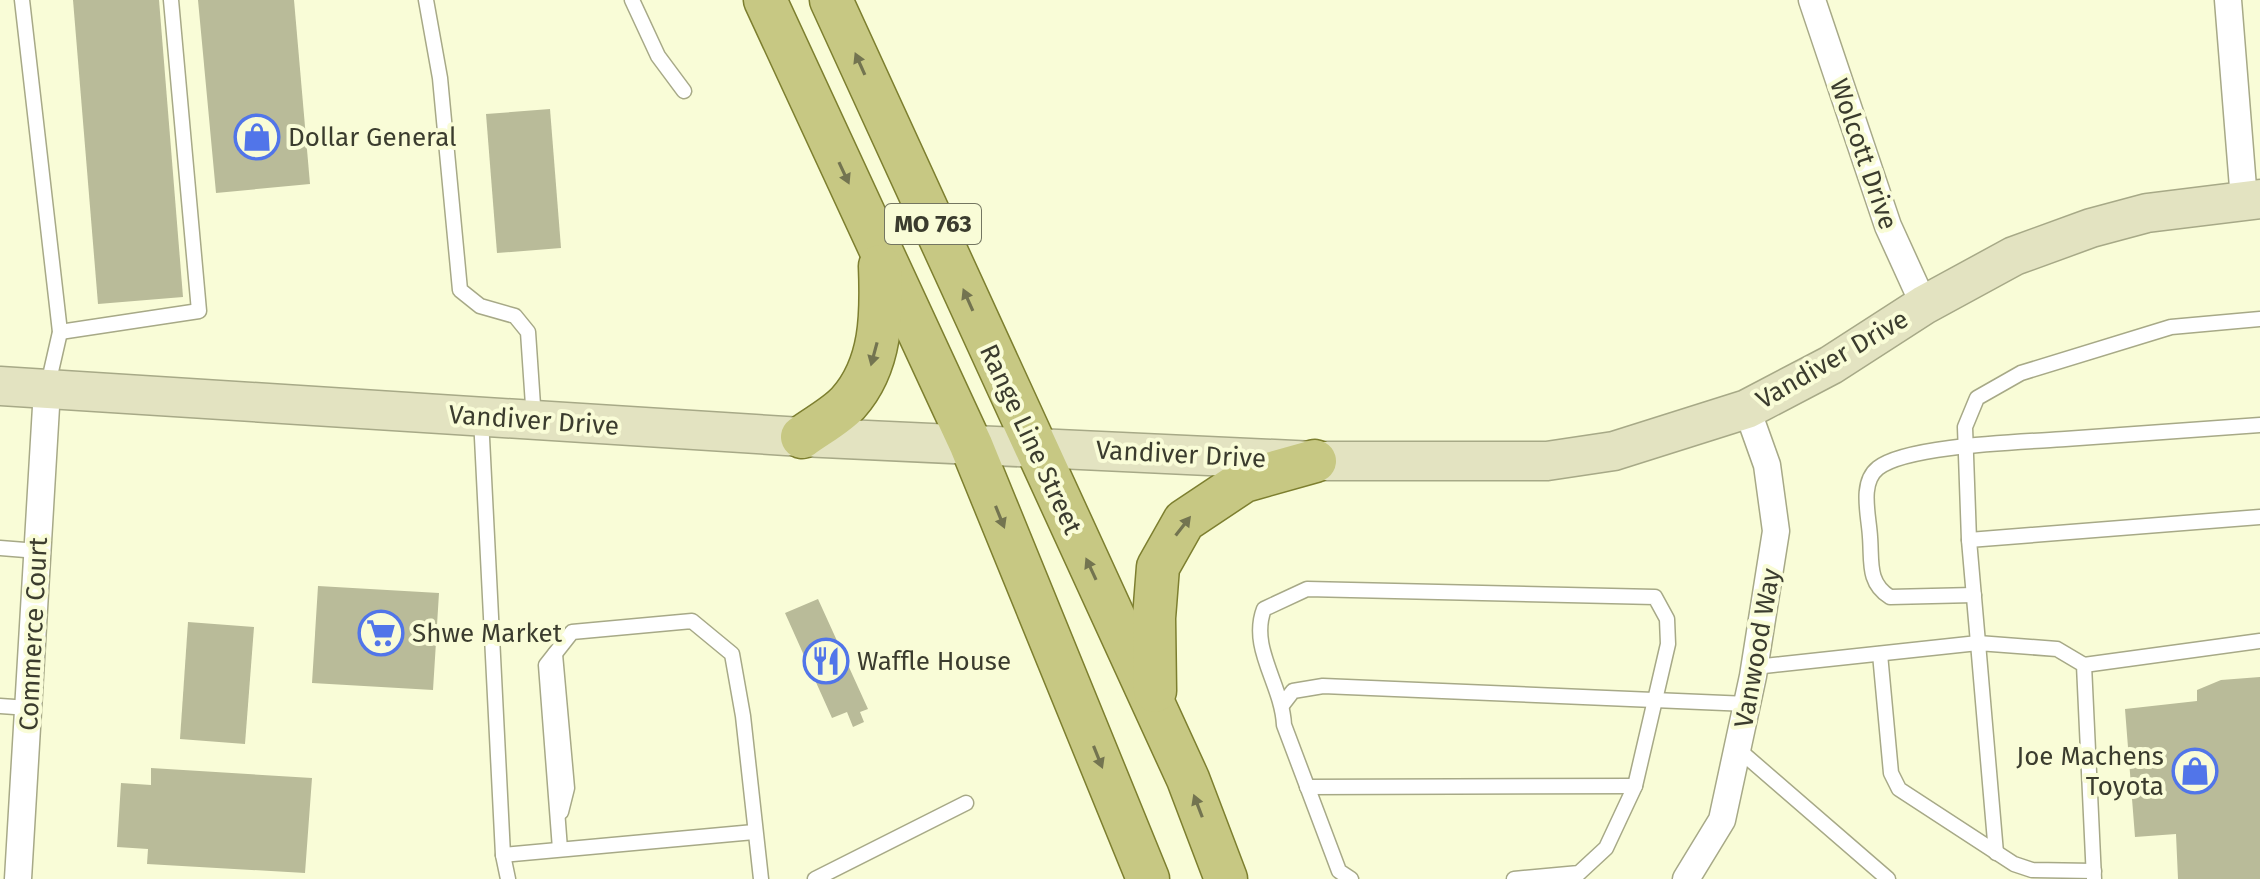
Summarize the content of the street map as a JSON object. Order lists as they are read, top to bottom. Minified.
{"streets":{"main road":["MO 763","Vandiver Drive","Range Line Street"],"street":["Wolcott Drive","Commerce Court","Vanwood Way"]},"crossings":[["Wolcott Drive","Vandiver Drive"],["MO 763","Vandiver Drive"],["Vandiver Drive","Range Line Street"],["Vandiver Drive","Commerce Court"],["Vandiver Drive","Vanwood Way"]],"places":{"shop":["Dollar General","Joe Machens Toyota"],"supermarket":["Shwe Market"],"restaurant":["Waffle House"]}}
